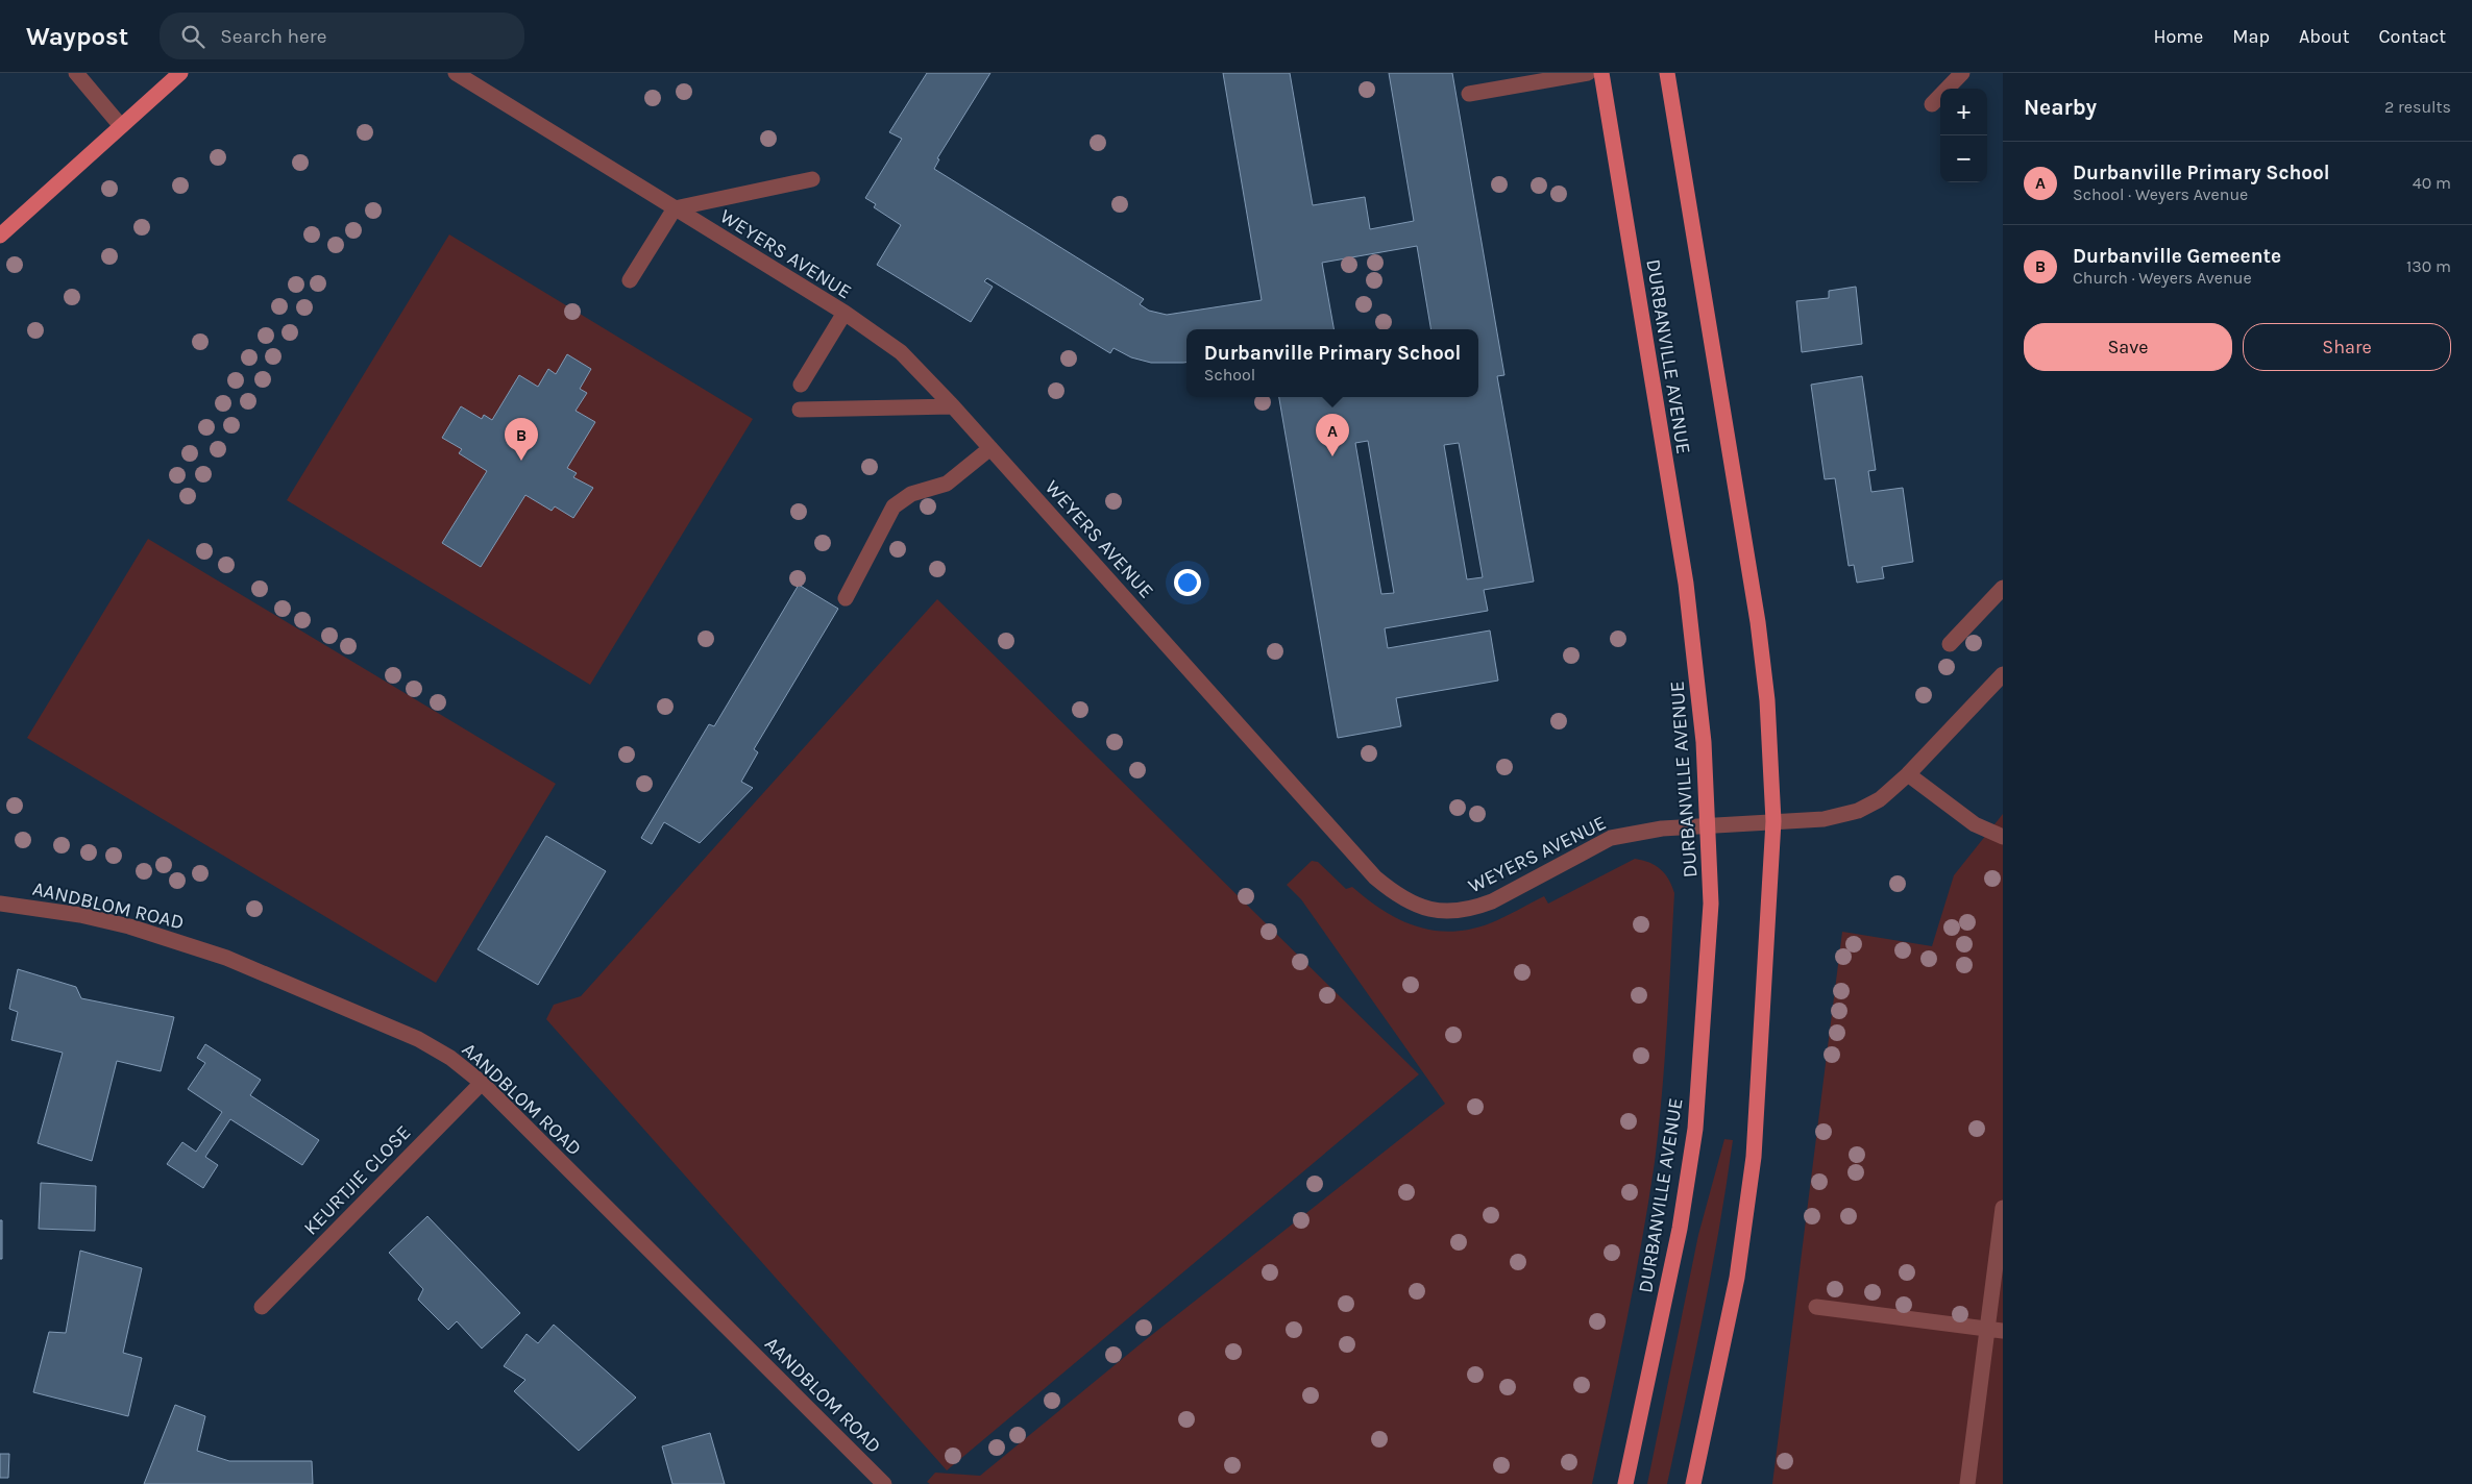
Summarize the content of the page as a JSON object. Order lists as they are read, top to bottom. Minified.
{"streets":{"main road":["DURBANVILLE AVENUE"],"street":["WEYERS AVENUE","AANDBLOM ROAD","KEURTJIE CLOSE"]},"crossings":[["WEYERS AVENUE","DURBANVILLE AVENUE"],["AANDBLOM ROAD","KEURTJIE CLOSE"]],"page":{"header":"Waypost","search":"Search here","nav":["Home","Map","About","Contact"],"heading":["Nearby","2 results"],"map_buttons":["+","−"],"list":[{"mark":"A","name":"Durbanville Primary School","note":"School · Weyers Avenue","value":"40 m"},{"mark":"B","name":"Durbanville Gemeente","note":"Church · Weyers Avenue","value":"130 m"}],"buttons":["Save","Share"],"popup":["Durbanville Primary School","School"],"pins":["A","B"]}}
